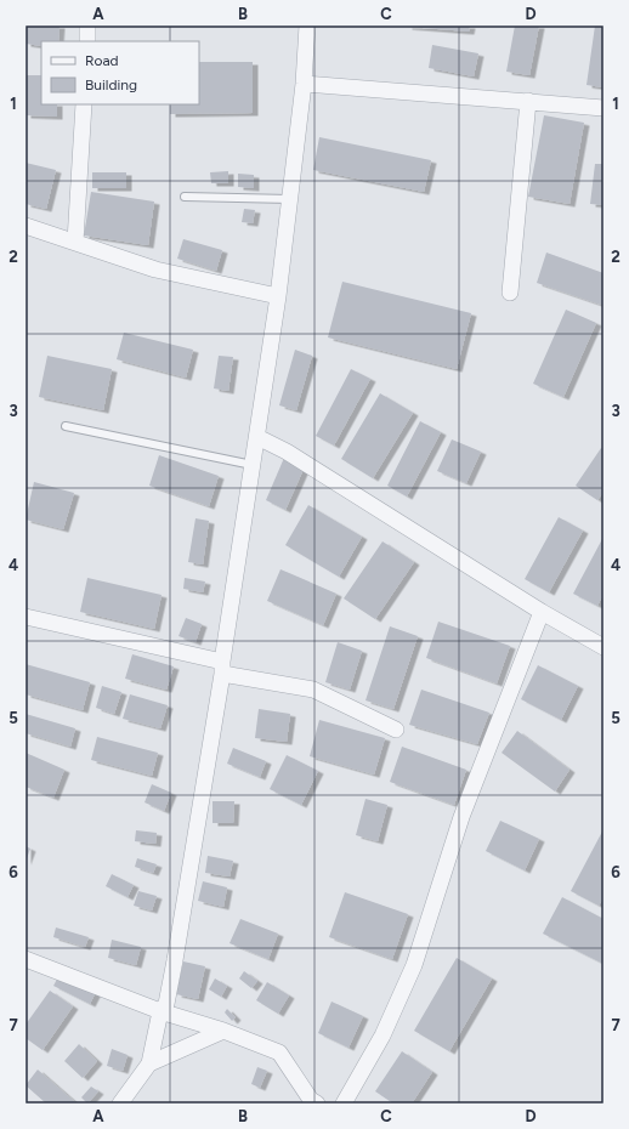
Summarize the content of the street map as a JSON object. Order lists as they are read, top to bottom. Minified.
{"legend":["Road","Building"],"grid":{"columns":["A","B","C","D"],"rows":["1","2","3","4","5","6","7"]}}
